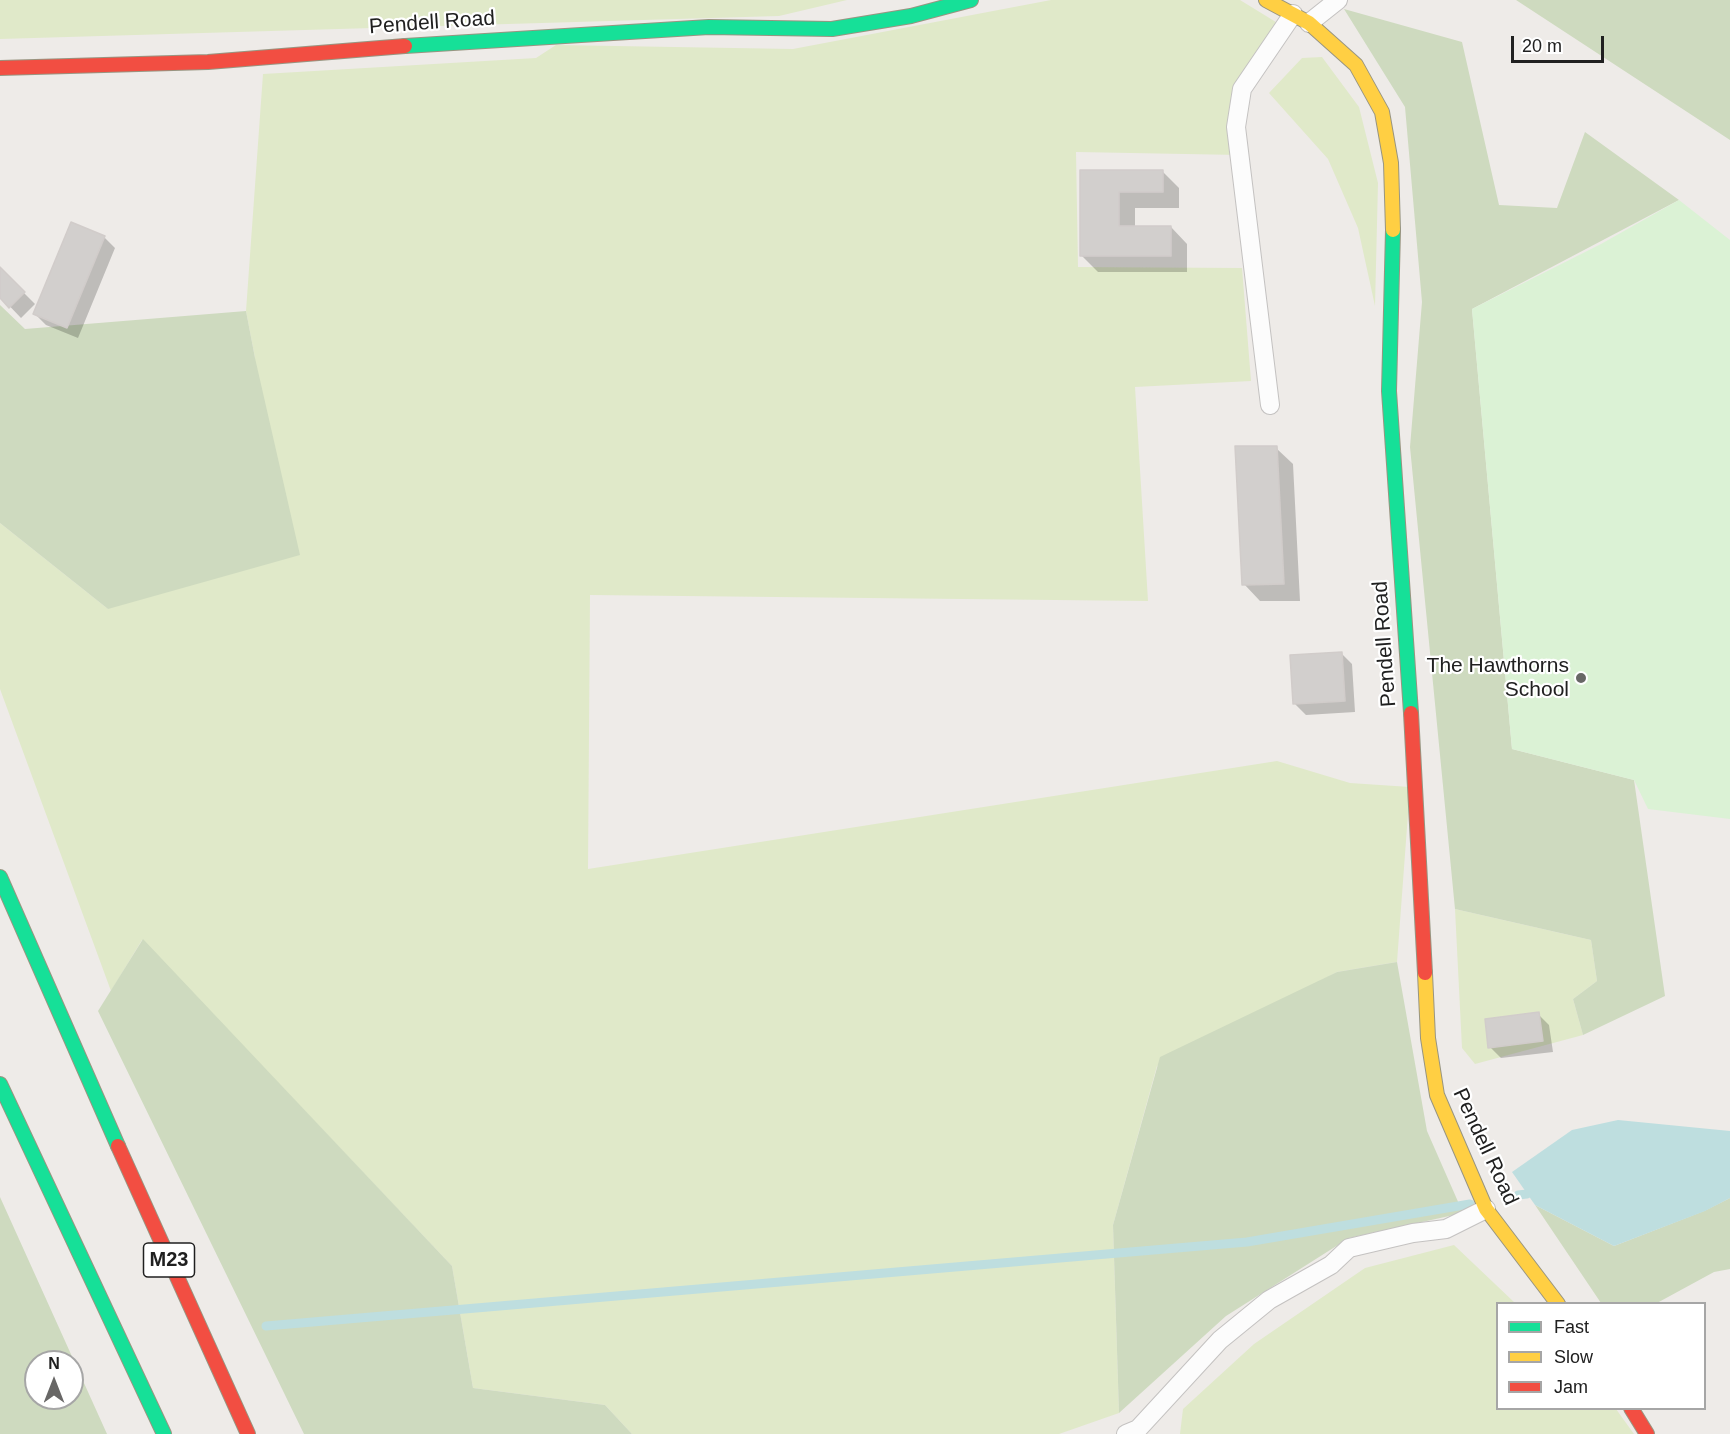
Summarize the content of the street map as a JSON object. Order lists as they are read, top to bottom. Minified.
{"streets":{"main road":["Pendell Road","M23"]},"places":["The Hawthorns School"],"legend":["Fast","Slow","Jam"],"scale_bar":"20 m","north":"top"}
